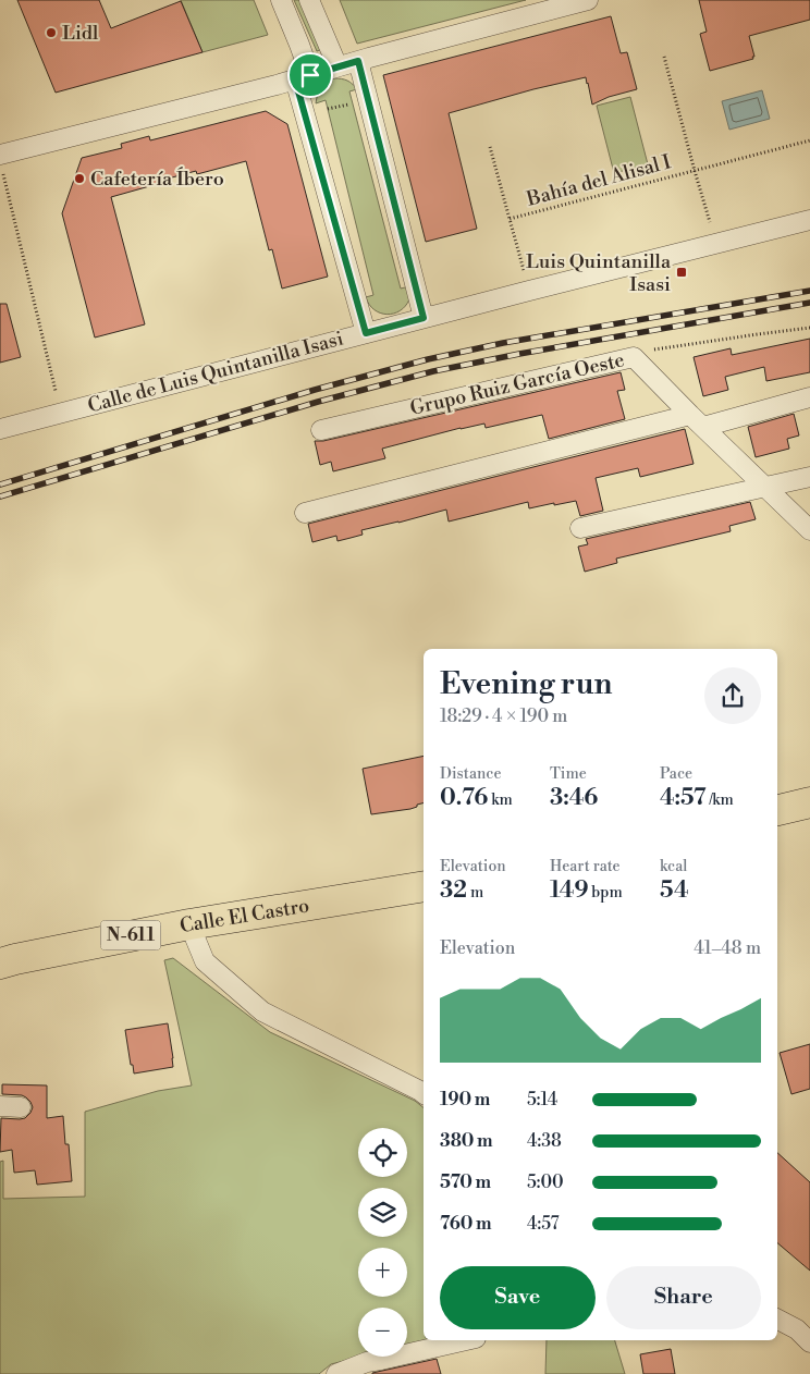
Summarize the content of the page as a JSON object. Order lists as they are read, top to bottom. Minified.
{"streets":{"highway":["Calle El Castro","N-611"],"street":["Calle de Luis Quintanilla Isasi","Grupo Ruiz García Oeste"],"path":["Bahía del Alisal I"]},"places":{"other":["Lidl","Cafetería Íbero"],"transit":["Luis Quintanilla Isasi"]},"page":{"heading":["Evening run","18:29 · 4 × 190 m"],"stats":[["Distance","0.76 km"],["Time","3:46"],["Pace","4:57 /km"],["Elevation","32 m"],["Heart rate","149 bpm"],["kcal","54"]],"chart":["Elevation","41–48 m"],"list":[{"name":"190 m","note":"5:14"},{"name":"380 m","note":"4:38"},{"name":"570 m","note":"5:00"},{"name":"760 m","note":"4:57"}],"map_buttons":["+","−"],"buttons":["Save","Share"]}}
